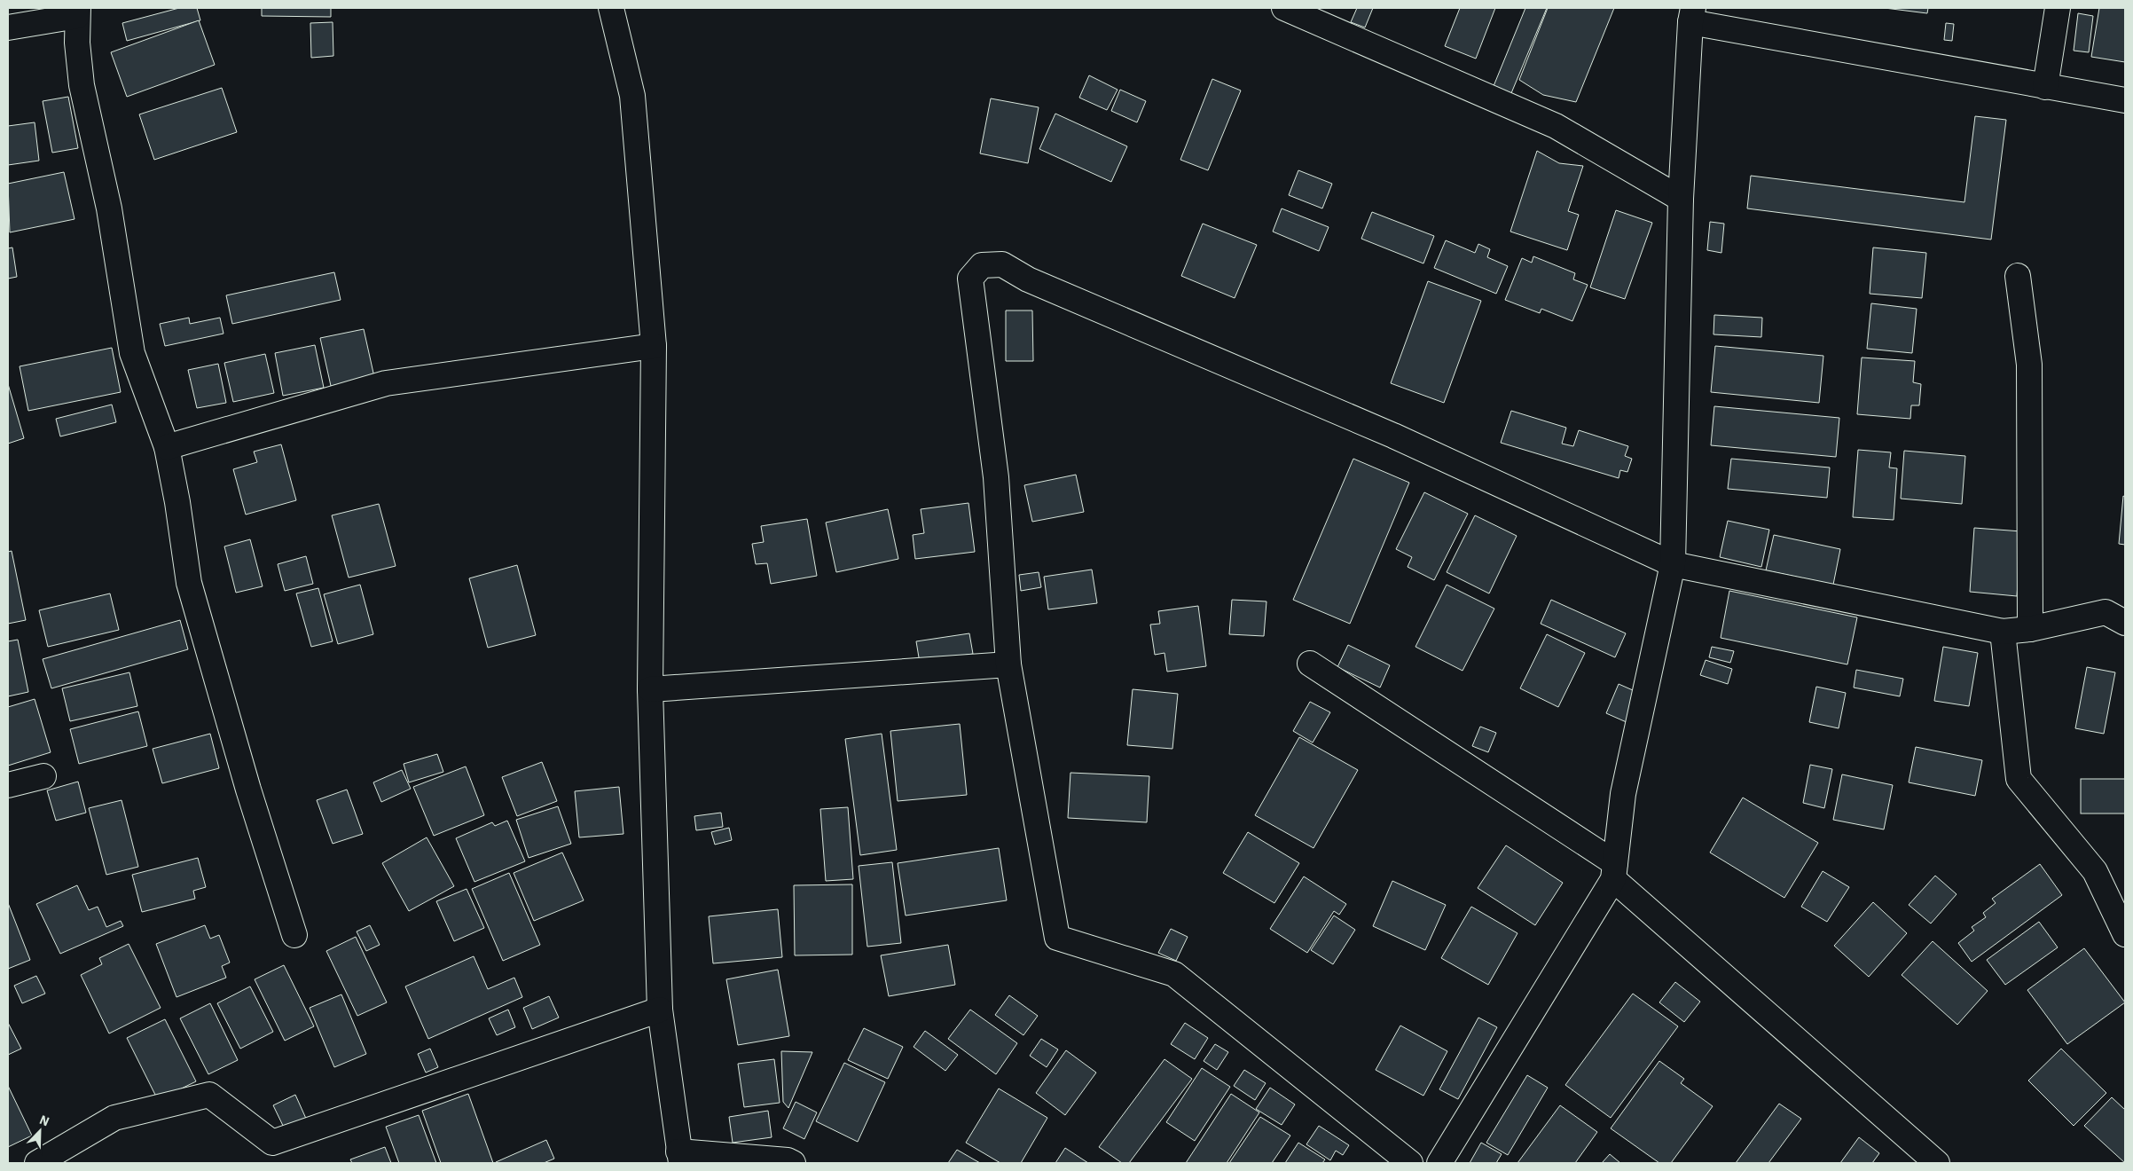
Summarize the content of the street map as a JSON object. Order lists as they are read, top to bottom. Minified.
{"north":"top right"}
